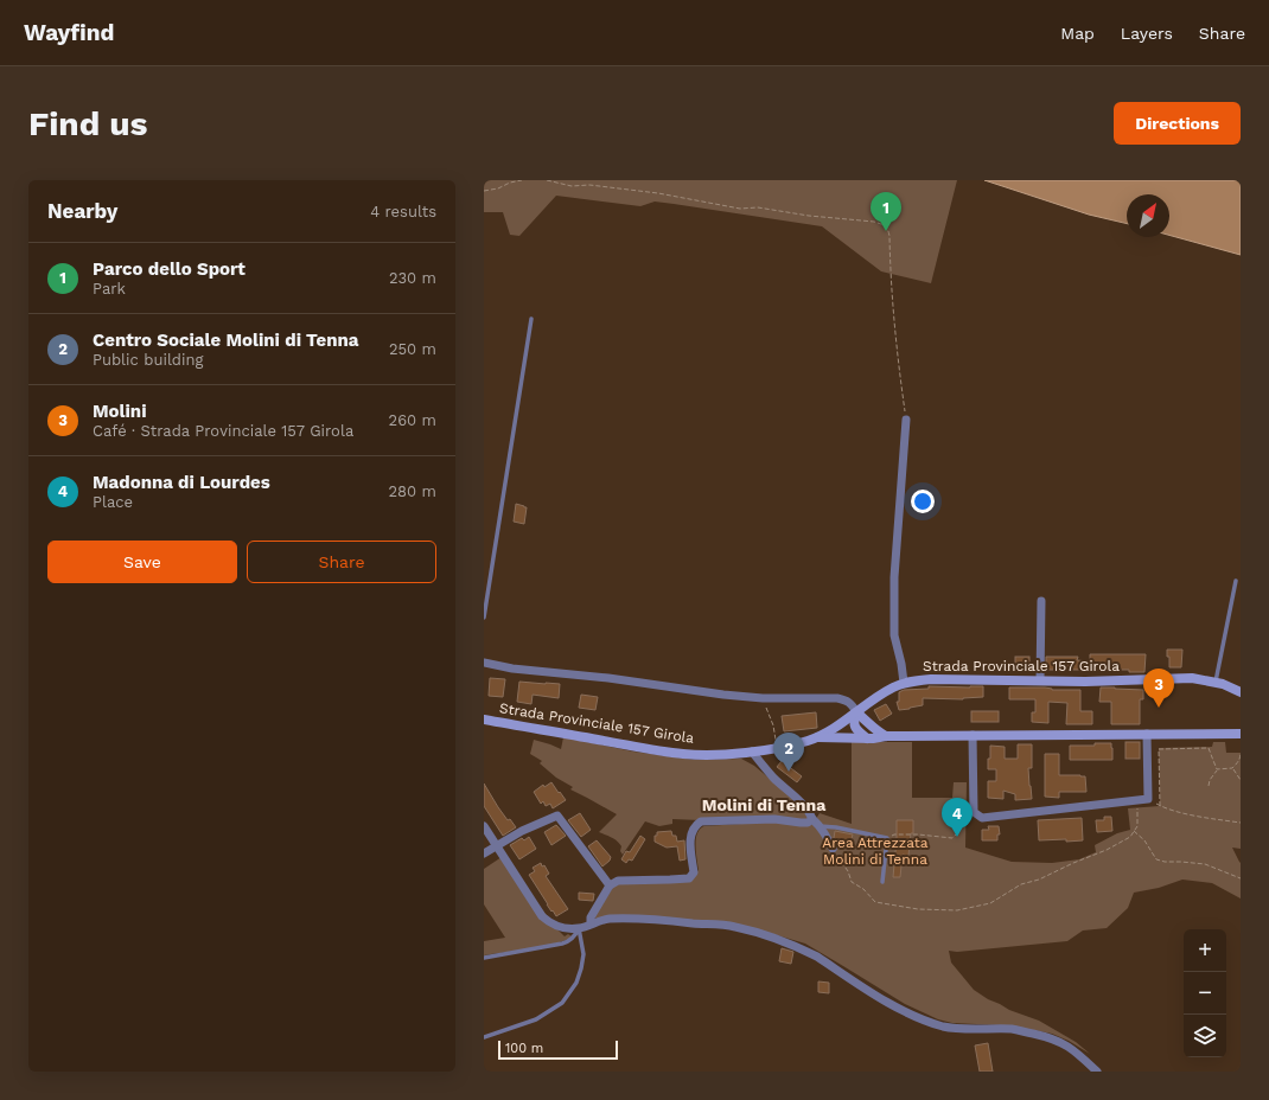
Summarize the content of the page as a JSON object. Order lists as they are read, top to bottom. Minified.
{"streets":{"main road":["Strada Provinciale 157 Girola"]},"districts":["Molini di Tenna"],"parks":["Area Attrezzata Molini di Tenna"],"scale_bar":"100 m","north":"top right","page":{"header":"Wayfind","nav":["Map","Layers","Share"],"buttons":["Directions",["Save","Share"]],"title":"Find us","heading":["Nearby","4 results"],"pins":["1","3","2","4"],"list":[{"mark":"1","name":"Parco dello Sport","note":"Park","value":"230 m"},{"mark":"2","name":"Centro Sociale Molini di Tenna","note":"Public building","value":"250 m"},{"mark":"3","name":"Molini","note":"Café · Strada Provinciale 157 Girola","value":"260 m"},{"mark":"4","name":"Madonna di Lourdes","note":"Place","value":"280 m"}],"map_buttons":["+","−"],"scale":"100 m"}}
